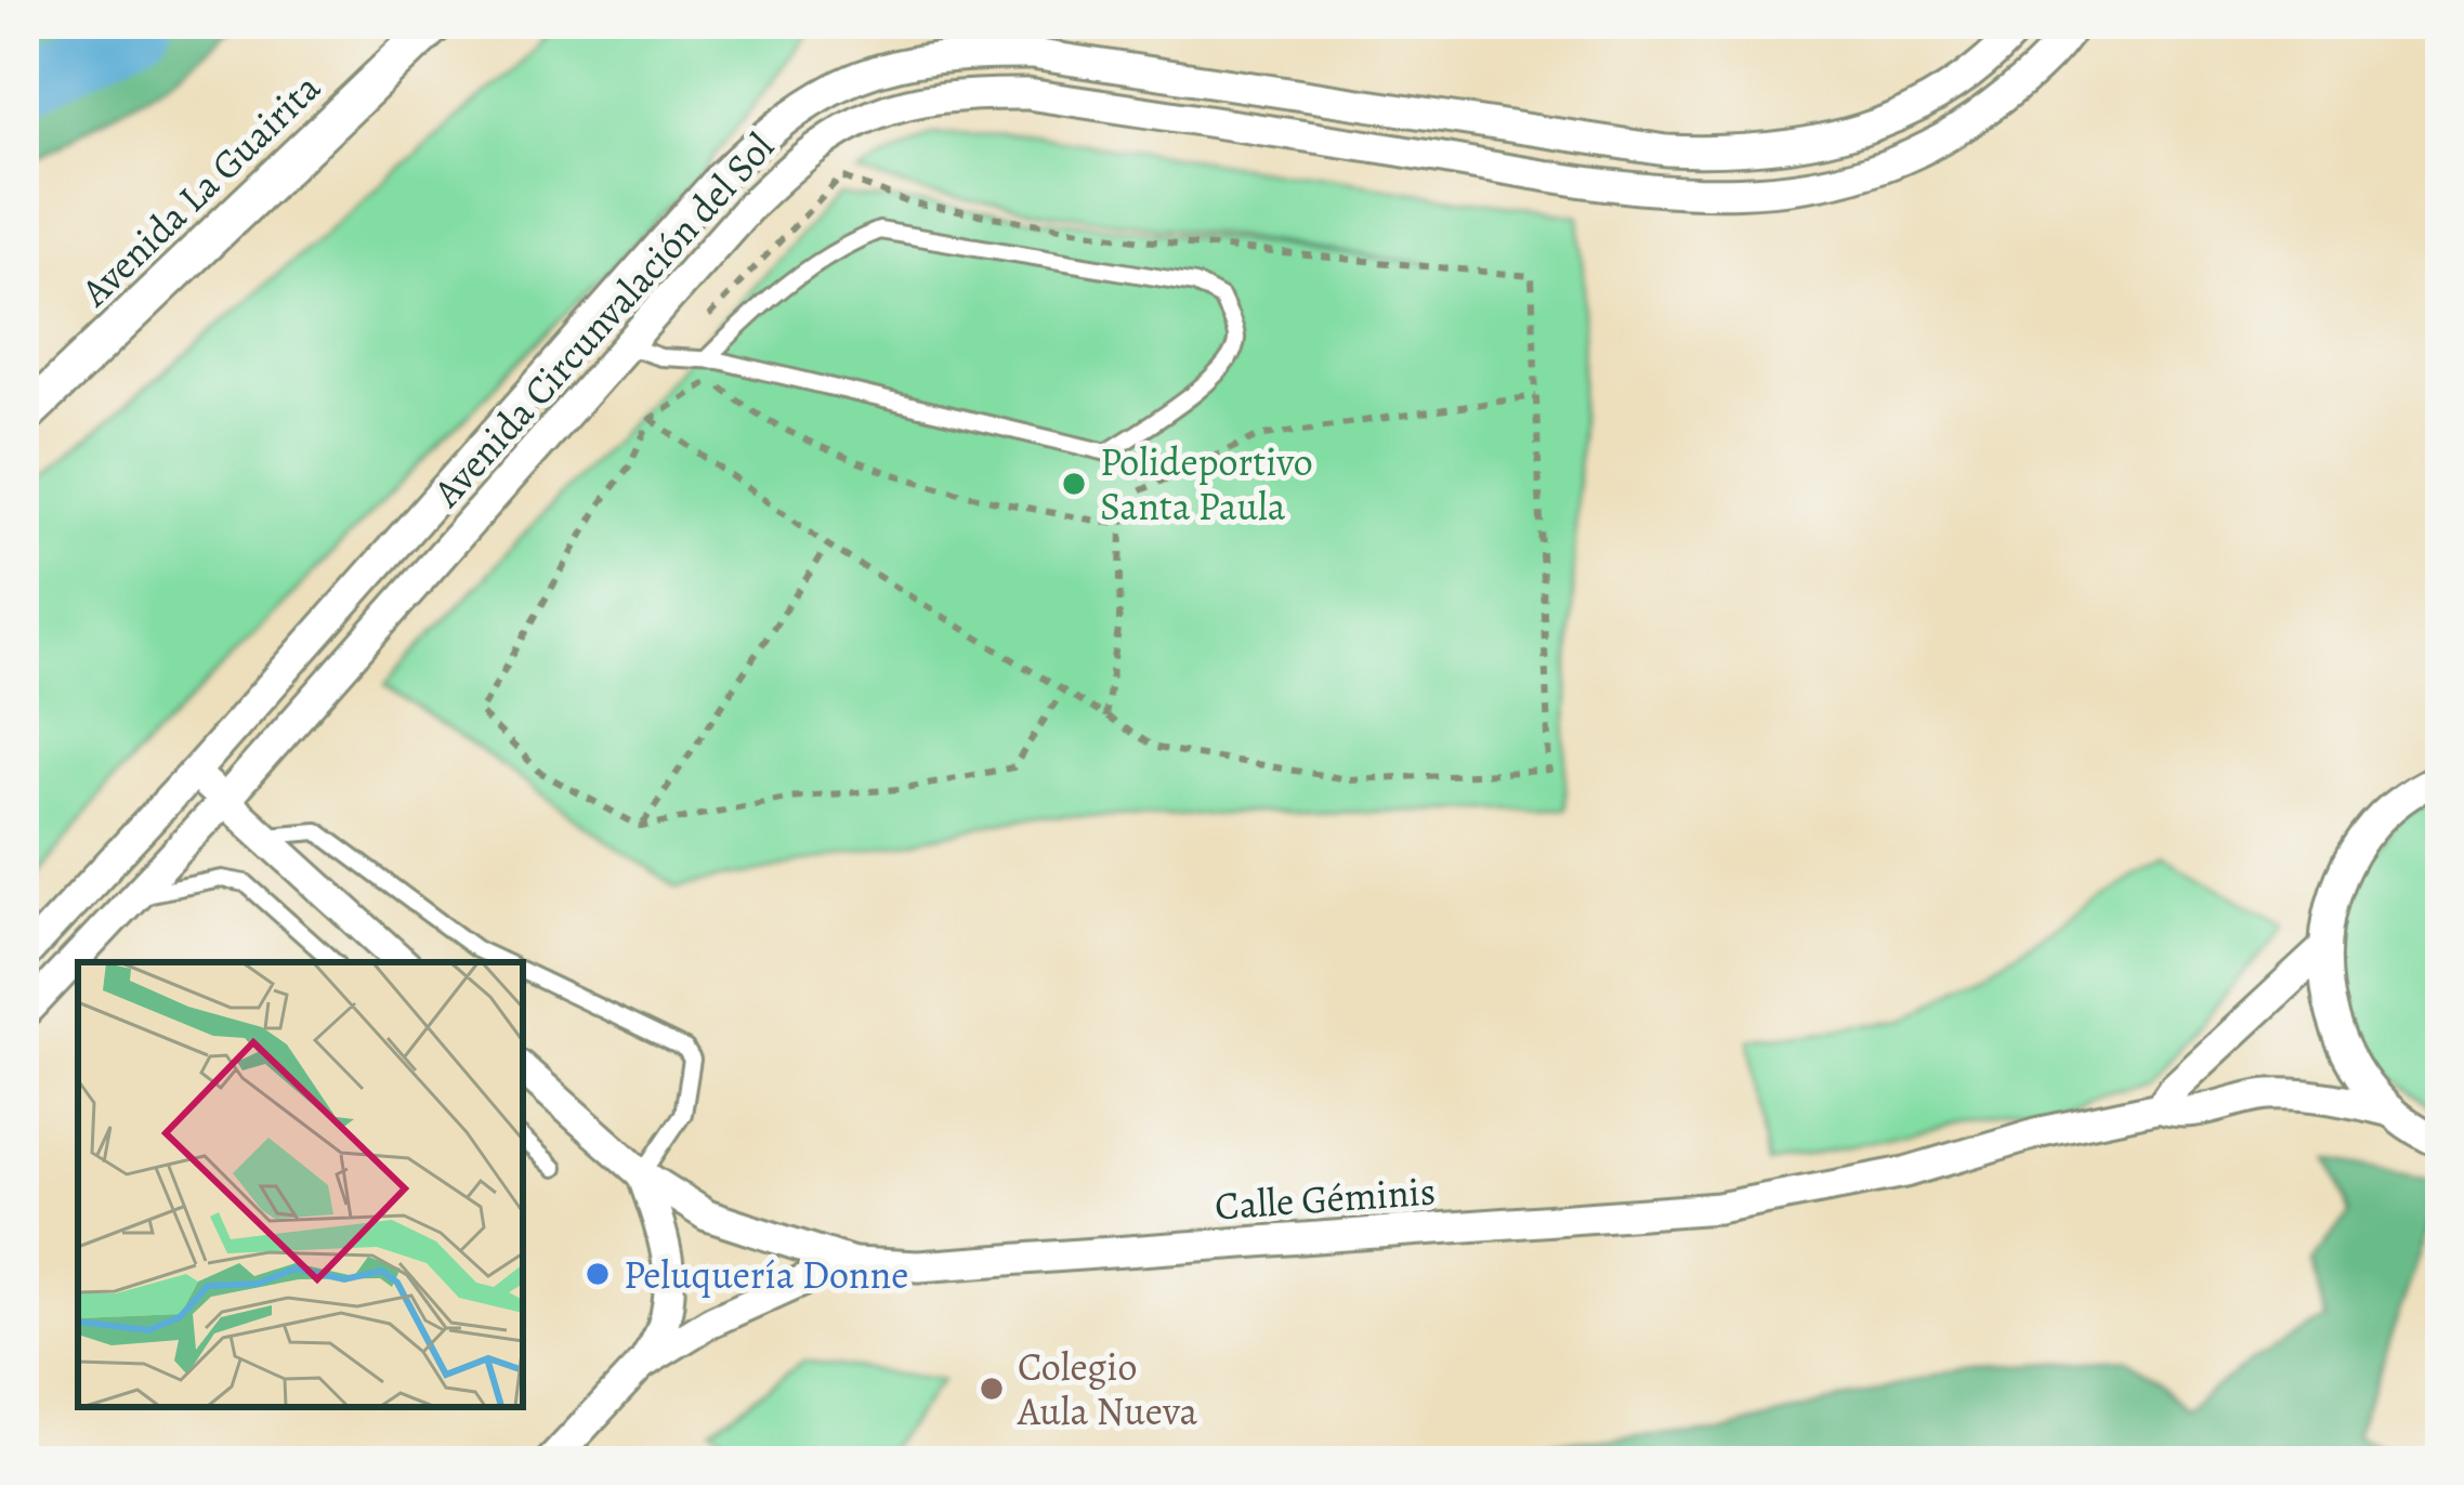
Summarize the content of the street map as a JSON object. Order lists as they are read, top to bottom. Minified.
{"streets":{"street":["Avenida La Guairita","Avenida Circunvalación del Sol","Calle Géminis"]},"places":["Polideportivo Santa Paula","Peluquería Donne","Colegio Aula Nueva"]}
